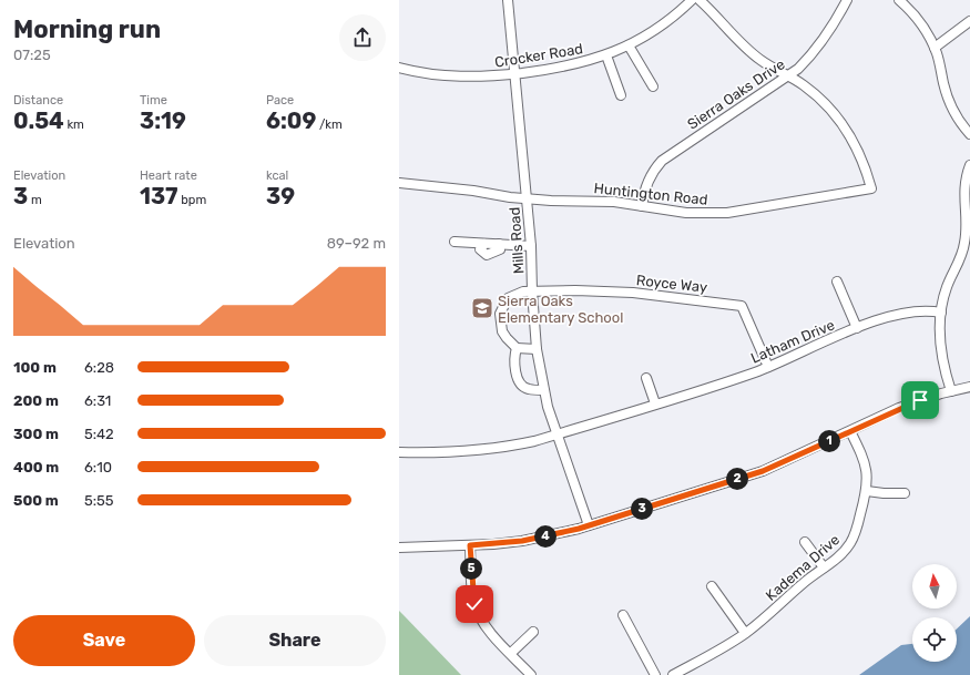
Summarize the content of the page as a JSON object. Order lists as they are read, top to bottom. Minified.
{"streets":{"street":["Crocker Road","Sierra Oaks Drive","Huntington Road","Mills Road","Royce Way","Latham Drive","Kadema Drive"]},"crossings":[["Crocker Road","Mills Road"],["Sierra Oaks Drive","Huntington Road"],["Huntington Road","Mills Road"],["Mills Road","Royce Way"],["Mills Road","Latham Drive"],["Royce Way","Latham Drive"]],"places":{"school or university":["Sierra Oaks Elementary School"]},"north":"top","page":{"heading":["Morning run","07:25"],"stats":[["Distance","0.54 km"],["Time","3:19"],["Pace","6:09 /km"],["Elevation","3 m"],["Heart rate","137 bpm"],["kcal","39"]],"chart":["Elevation","89–92 m"],"list":[{"name":"100 m","note":"6:28"},{"name":"200 m","note":"6:31"},{"name":"300 m","note":"5:42"},{"name":"400 m","note":"6:10"},{"name":"500 m","note":"5:55"}],"pins":["1","2","3","4","5"],"buttons":["Save","Share"]}}
